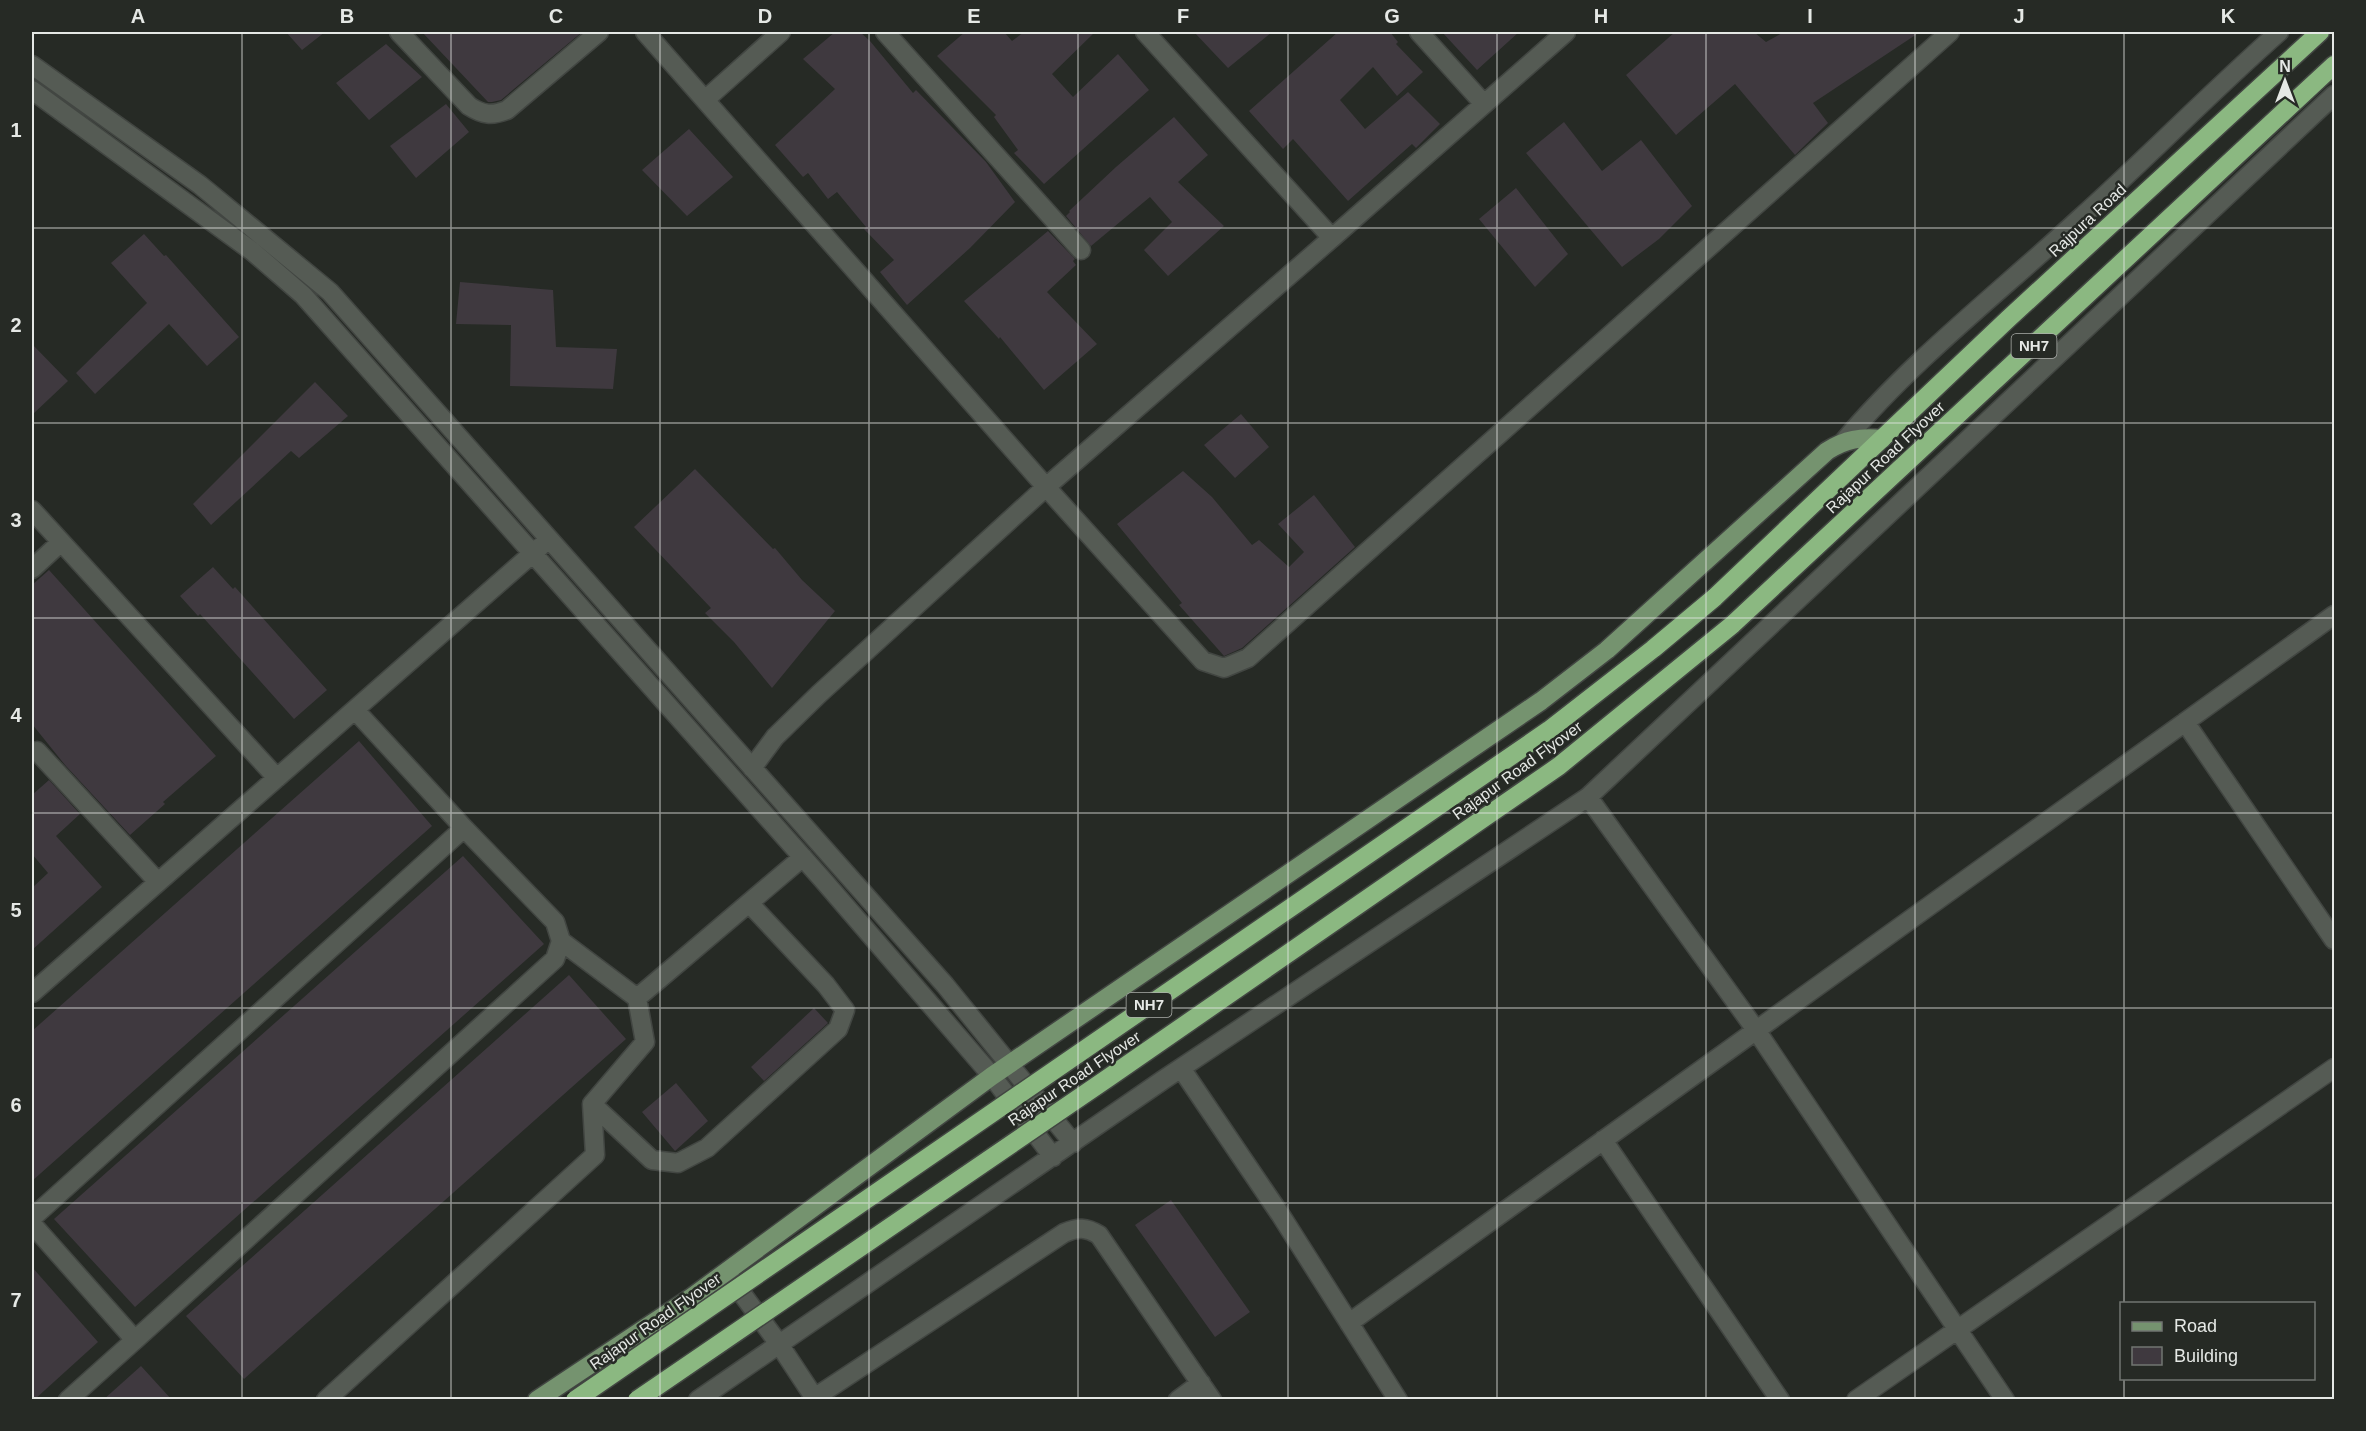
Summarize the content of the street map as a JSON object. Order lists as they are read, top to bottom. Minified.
{"streets":{"highway":["Rajpura Road","NH7","Rajapur Road Flyover"]},"crossings":[["Rajpura Road","Rajapur Road Flyover"]],"legend":["Road","Building"],"north":"top","grid":{"columns":["A","B","C","D","E","F","G","H","I","J","K"],"rows":["1","2","3","4","5","6","7"]}}
